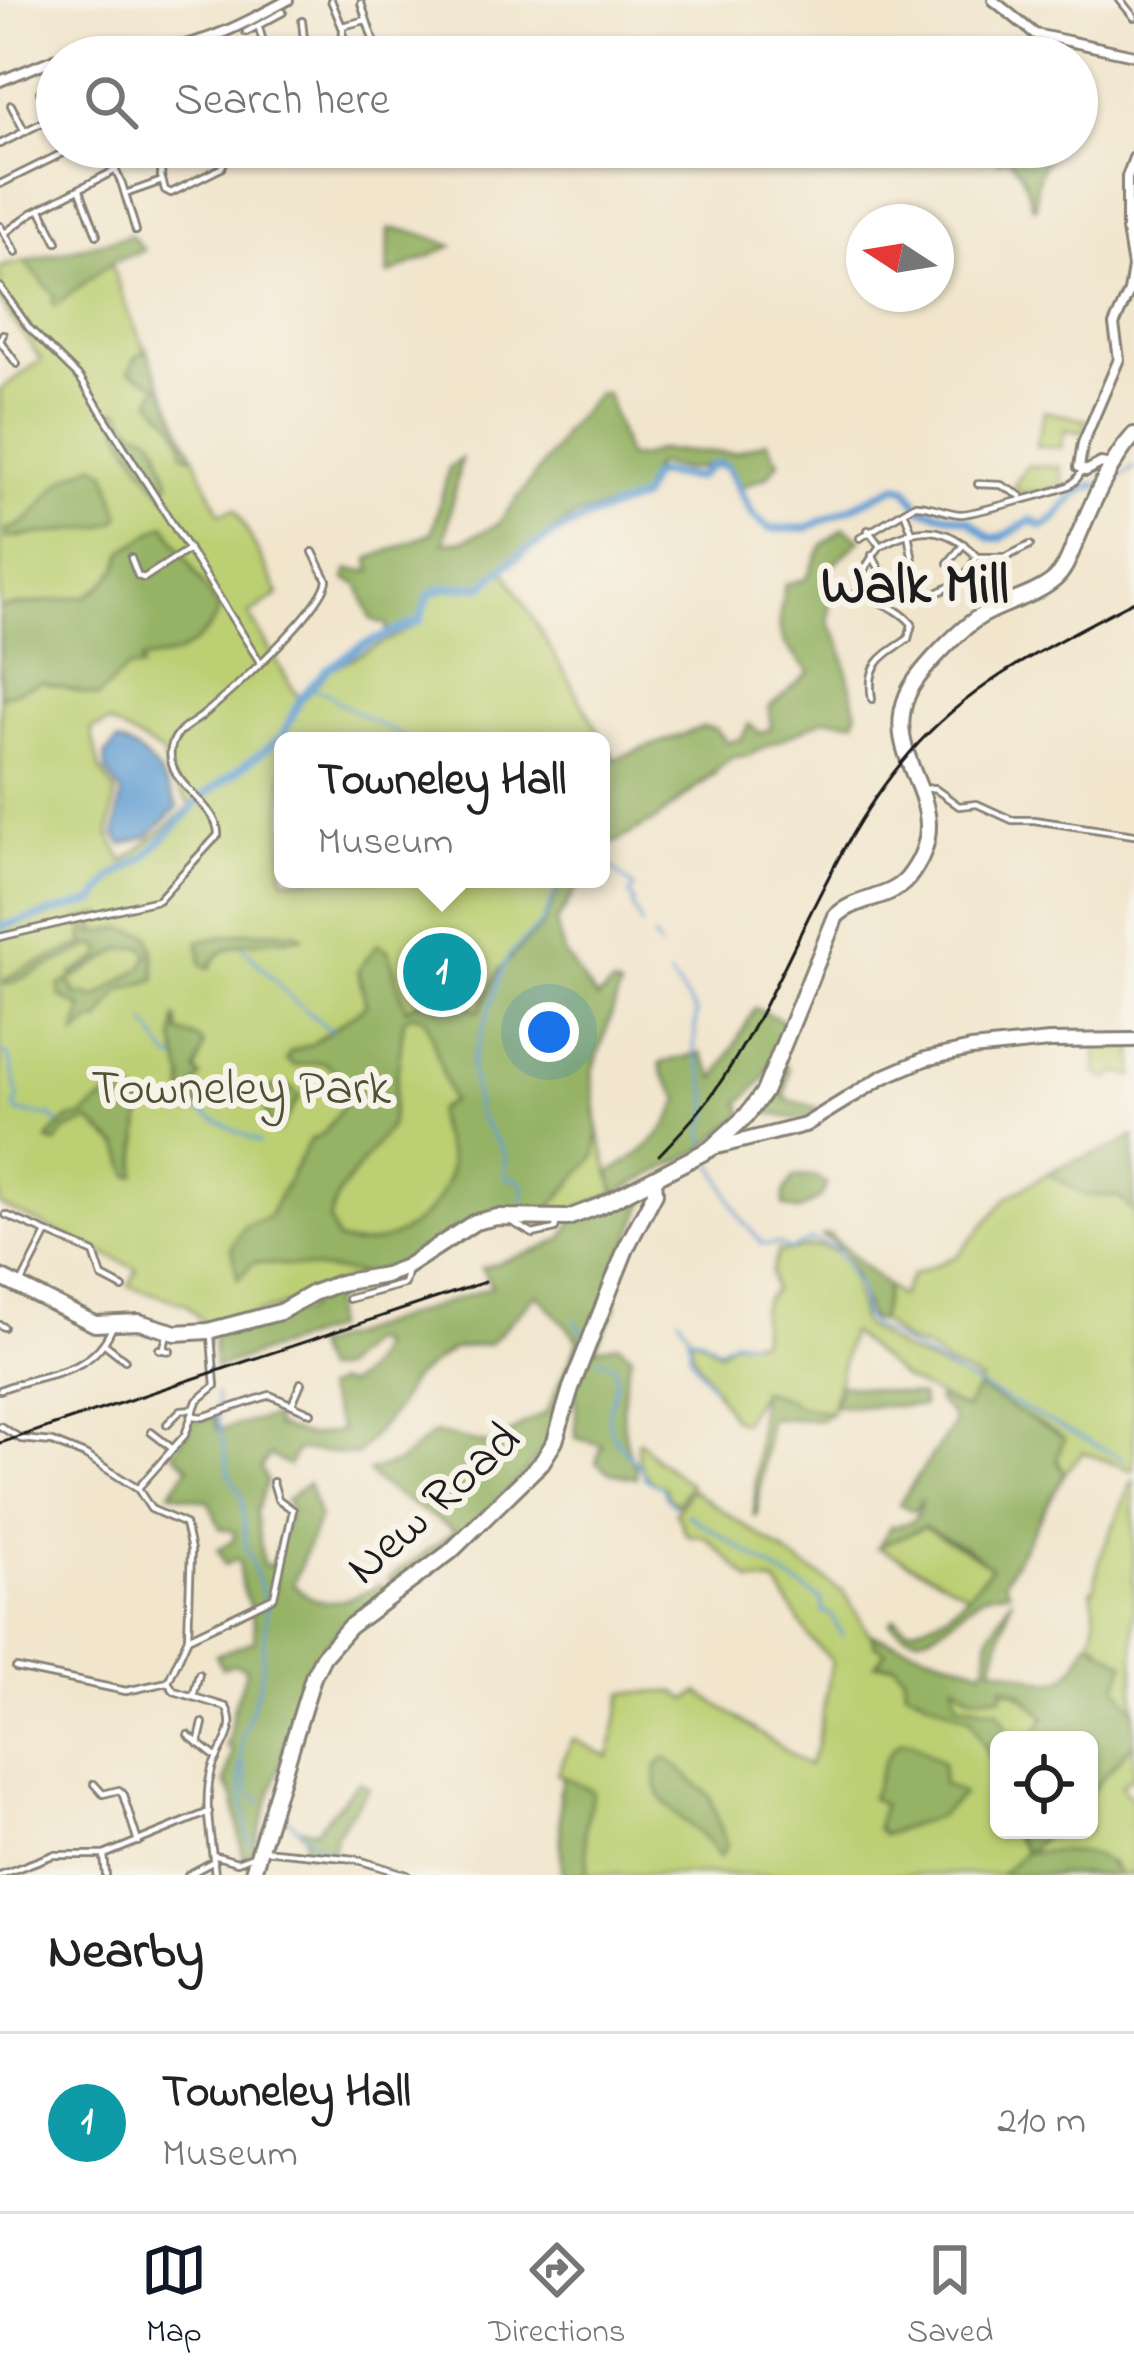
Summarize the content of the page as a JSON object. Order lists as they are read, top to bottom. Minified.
{"streets":{"highway":["New Road"]},"districts":["Walk Mill"],"parks":["Towneley Park"],"north":"left","page":{"search":"Search here","popup":["Towneley Hall","Museum"],"pins":"1","heading":"Nearby","list":[{"mark":"1","name":"Towneley Hall","note":"Museum","value":"210 m"}],"nav":["Map","Directions","Saved"]}}
